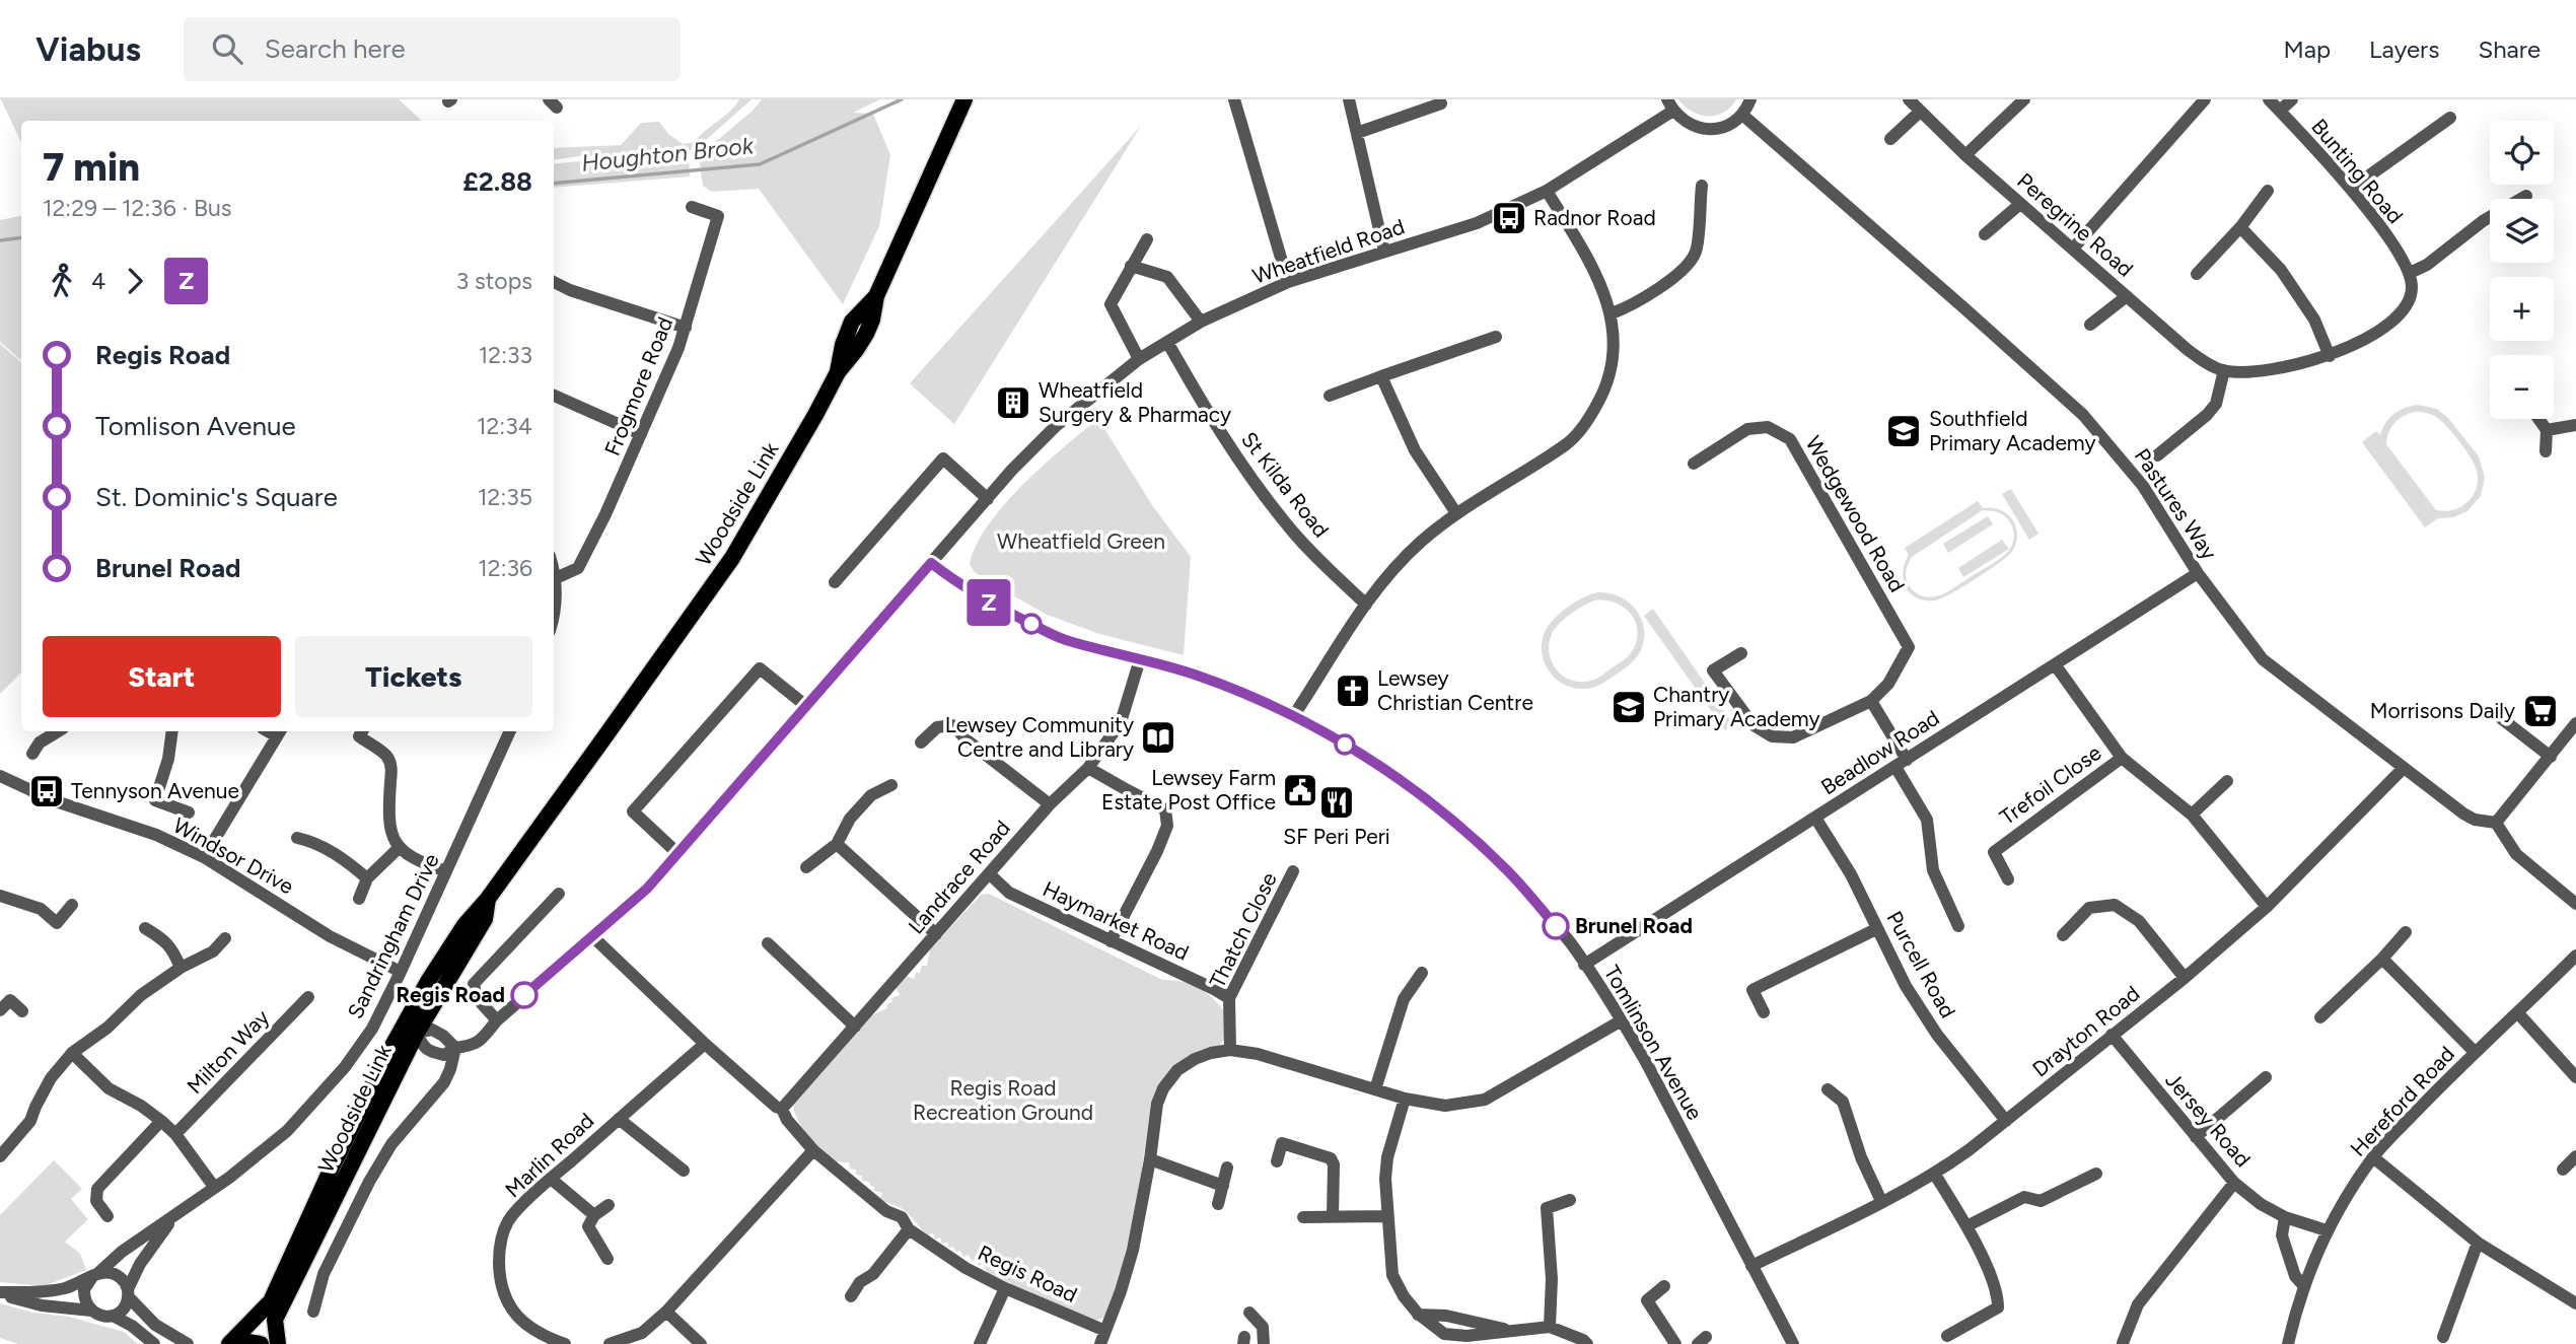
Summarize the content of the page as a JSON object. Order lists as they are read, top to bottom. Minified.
{"streets":{"main road":["Woodside Link"],"street":["Bunting Road","Peregrine Road","Wheatfield Road","Frogmore Road","St Kilda Road","Pastures Way","Wedgewood Road","Beadlow Road","Trefoil Close","Windsor Drive","Landrace Road","Haymarket Road","Thatch Close","Sandringham Drive","Purcell Road","Drayton Road","Tomlinson Avenue","Milton Way","Hereford Road","Jersey Road","Marlin Road","Regis Road"]},"crossings":[["Bunting Road","Peregrine Road"],["Wheatfield Road","St Kilda Road"],["Wheatfield Road","Tomlinson Avenue"],["Wheatfield Road","Regis Road"],["Pastures Way","Beadlow Road"],["Pastures Way","Drayton Road"],["Beadlow Road","Purcell Road"],["Beadlow Road","Tomlinson Avenue"],["Windsor Drive","Sandringham Drive"],["Landrace Road","Haymarket Road"],["Landrace Road","Tomlinson Avenue"],["Landrace Road","Regis Road"],["Haymarket Road","Thatch Close"],["Purcell Road","Drayton Road"],["Drayton Road","Tomlinson Avenue"],["Drayton Road","Jersey Road"],["Hereford Road","Jersey Road"],["Marlin Road","Regis Road"]],"water":["Houghton Brook"],"parks":["Wheatfield Green","Regis Road Recreation Ground"],"places":{"bus stop":["Radnor Road","Tennyson Avenue"],"building":["Wheatfield Surgery & Pharmacy"],"school or university":["Southfield Primary Academy","Chantry Primary Academy"],"church":["Lewsey Christian Centre"],"supermarket":["Morrisons Daily"],"library":["Lewsey Community Centre and Library"],"public building":["Lewsey Farm Estate Post Office"],"restaurant":["SF Peri Peri"],"other":["Brunel Road","Regis Road"]},"lines":["bus line Z"],"page":{"header":"Viabus","search":"Search here","nav":["Map","Layers","Share"],"on_map":"Z","map_buttons":["+","−"],"heading":["7 min","12:29 – 12:36 · Bus","£2.88"],"legs":["4","Z","3 stops"],"list":[{"name":"Regis Road","value":"12:33"},{"name":"Tomlison Avenue","value":"12:34"},{"name":"St. Dominic's Square","value":"12:35"},{"name":"Brunel Road","value":"12:36"}],"buttons":["Start","Tickets"]}}
